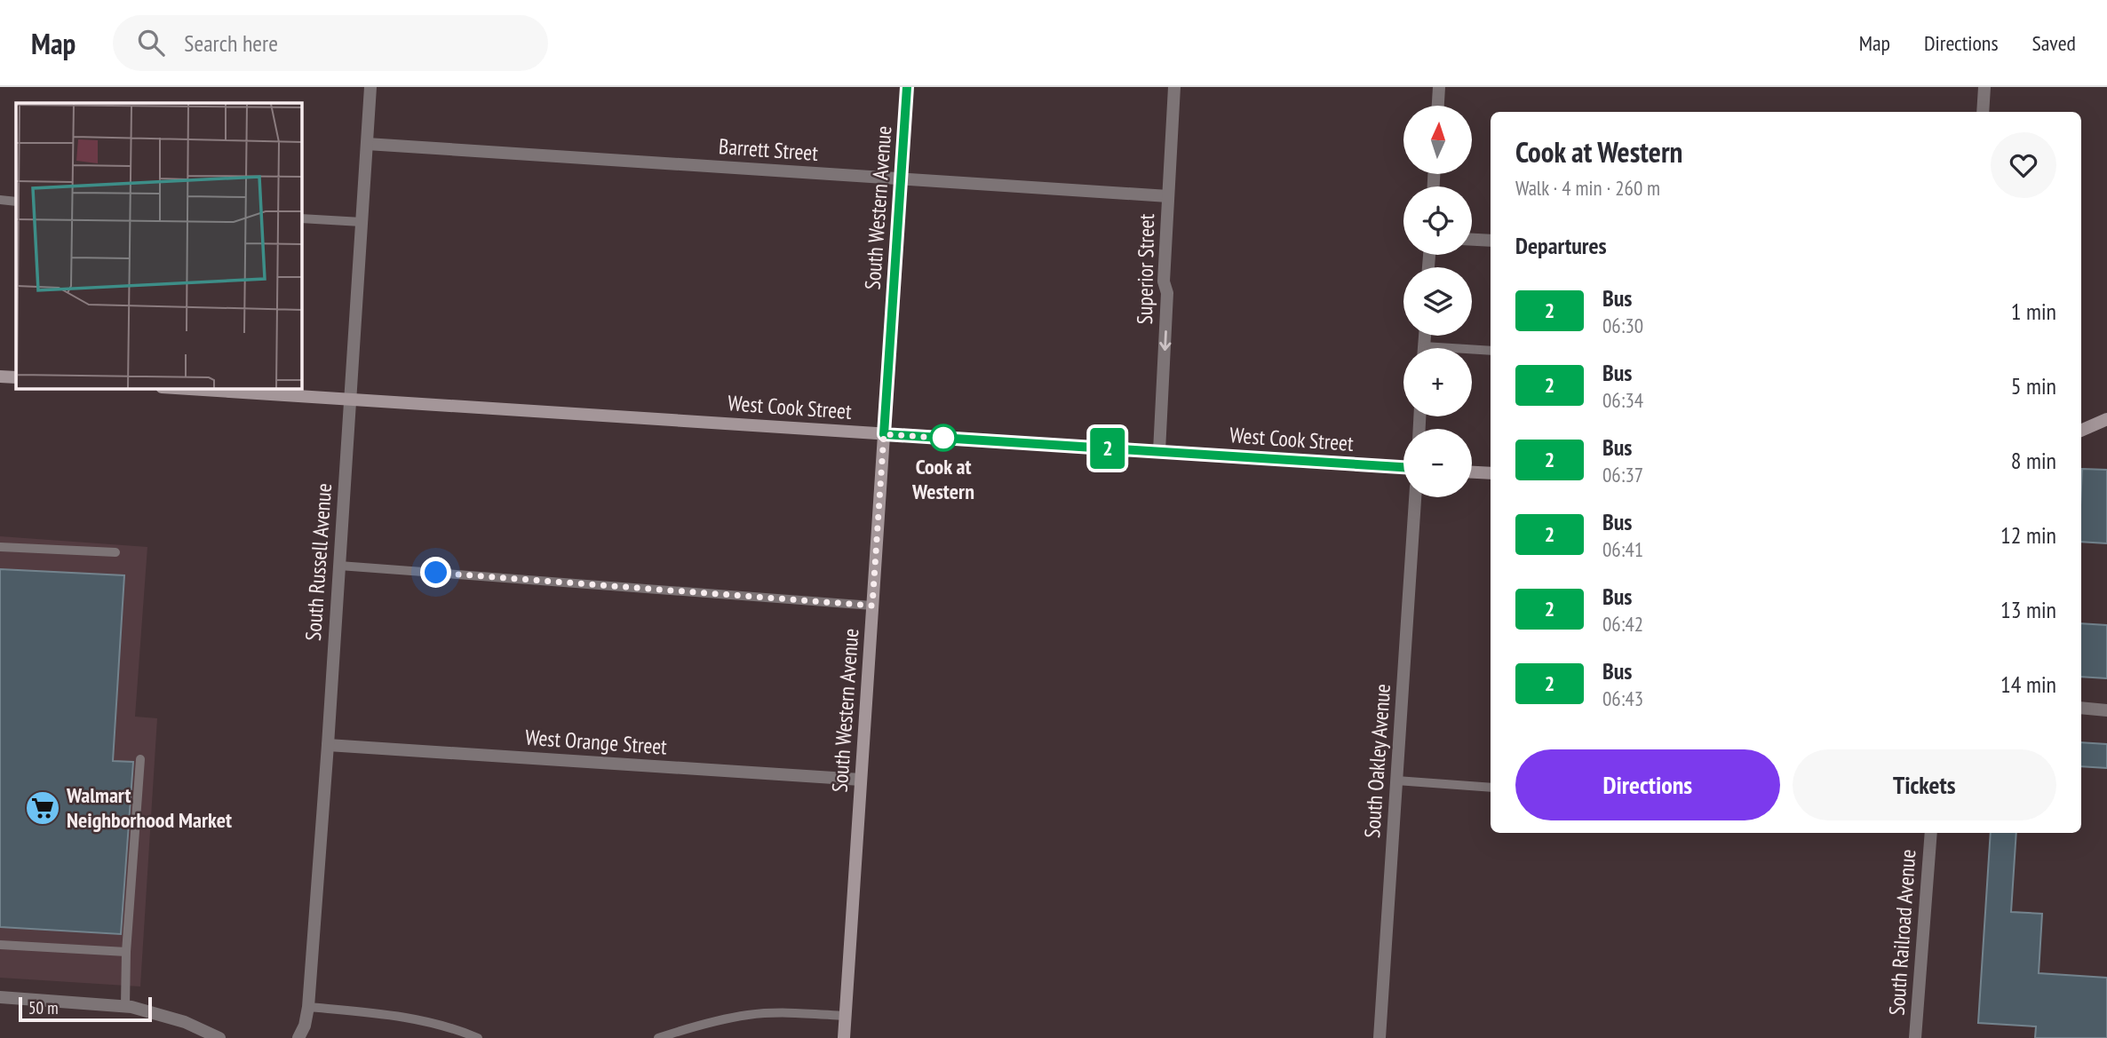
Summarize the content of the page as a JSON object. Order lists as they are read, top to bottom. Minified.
{"streets":{"street":["Barrett Street","South Western Avenue","Superior Street","West Cook Street","South Russell Avenue","West Orange Street","South Oakley Avenue","South Railroad Avenue"]},"crossings":[["Barrett Street","South Western Avenue"],["Barrett Street","Superior Street"],["Barrett Street","South Russell Avenue"],["South Western Avenue","West Cook Street"],["South Western Avenue","West Orange Street"],["Superior Street","West Cook Street"],["West Cook Street","South Russell Avenue"],["South Russell Avenue","West Orange Street"]],"one_way":["Superior Street"],"places":{"other":["Cook at Western"],"supermarket":["Walmart Neighborhood Market"]},"lines":["bus line 2"],"scale_bar":"50 m","north":"top","page":{"header":"Map","search":"Search here","nav":["Map","Directions","Saved"],"on_map":"2","map_buttons":["+","−"],"heading":[["Cook at Western","Walk · 4 min · 260 m"],"Departures"],"list":[{"mark":"2","name":"Bus","note":"06:30","value":"1 min"},{"mark":"2","name":"Bus","note":"06:34","value":"5 min"},{"mark":"2","name":"Bus","note":"06:37","value":"8 min"},{"mark":"2","name":"Bus","note":"06:41","value":"12 min"},{"mark":"2","name":"Bus","note":"06:42","value":"13 min"},{"mark":"2","name":"Bus","note":"06:43","value":"14 min"}],"buttons":["Directions","Tickets"],"scale":"50 m"}}
